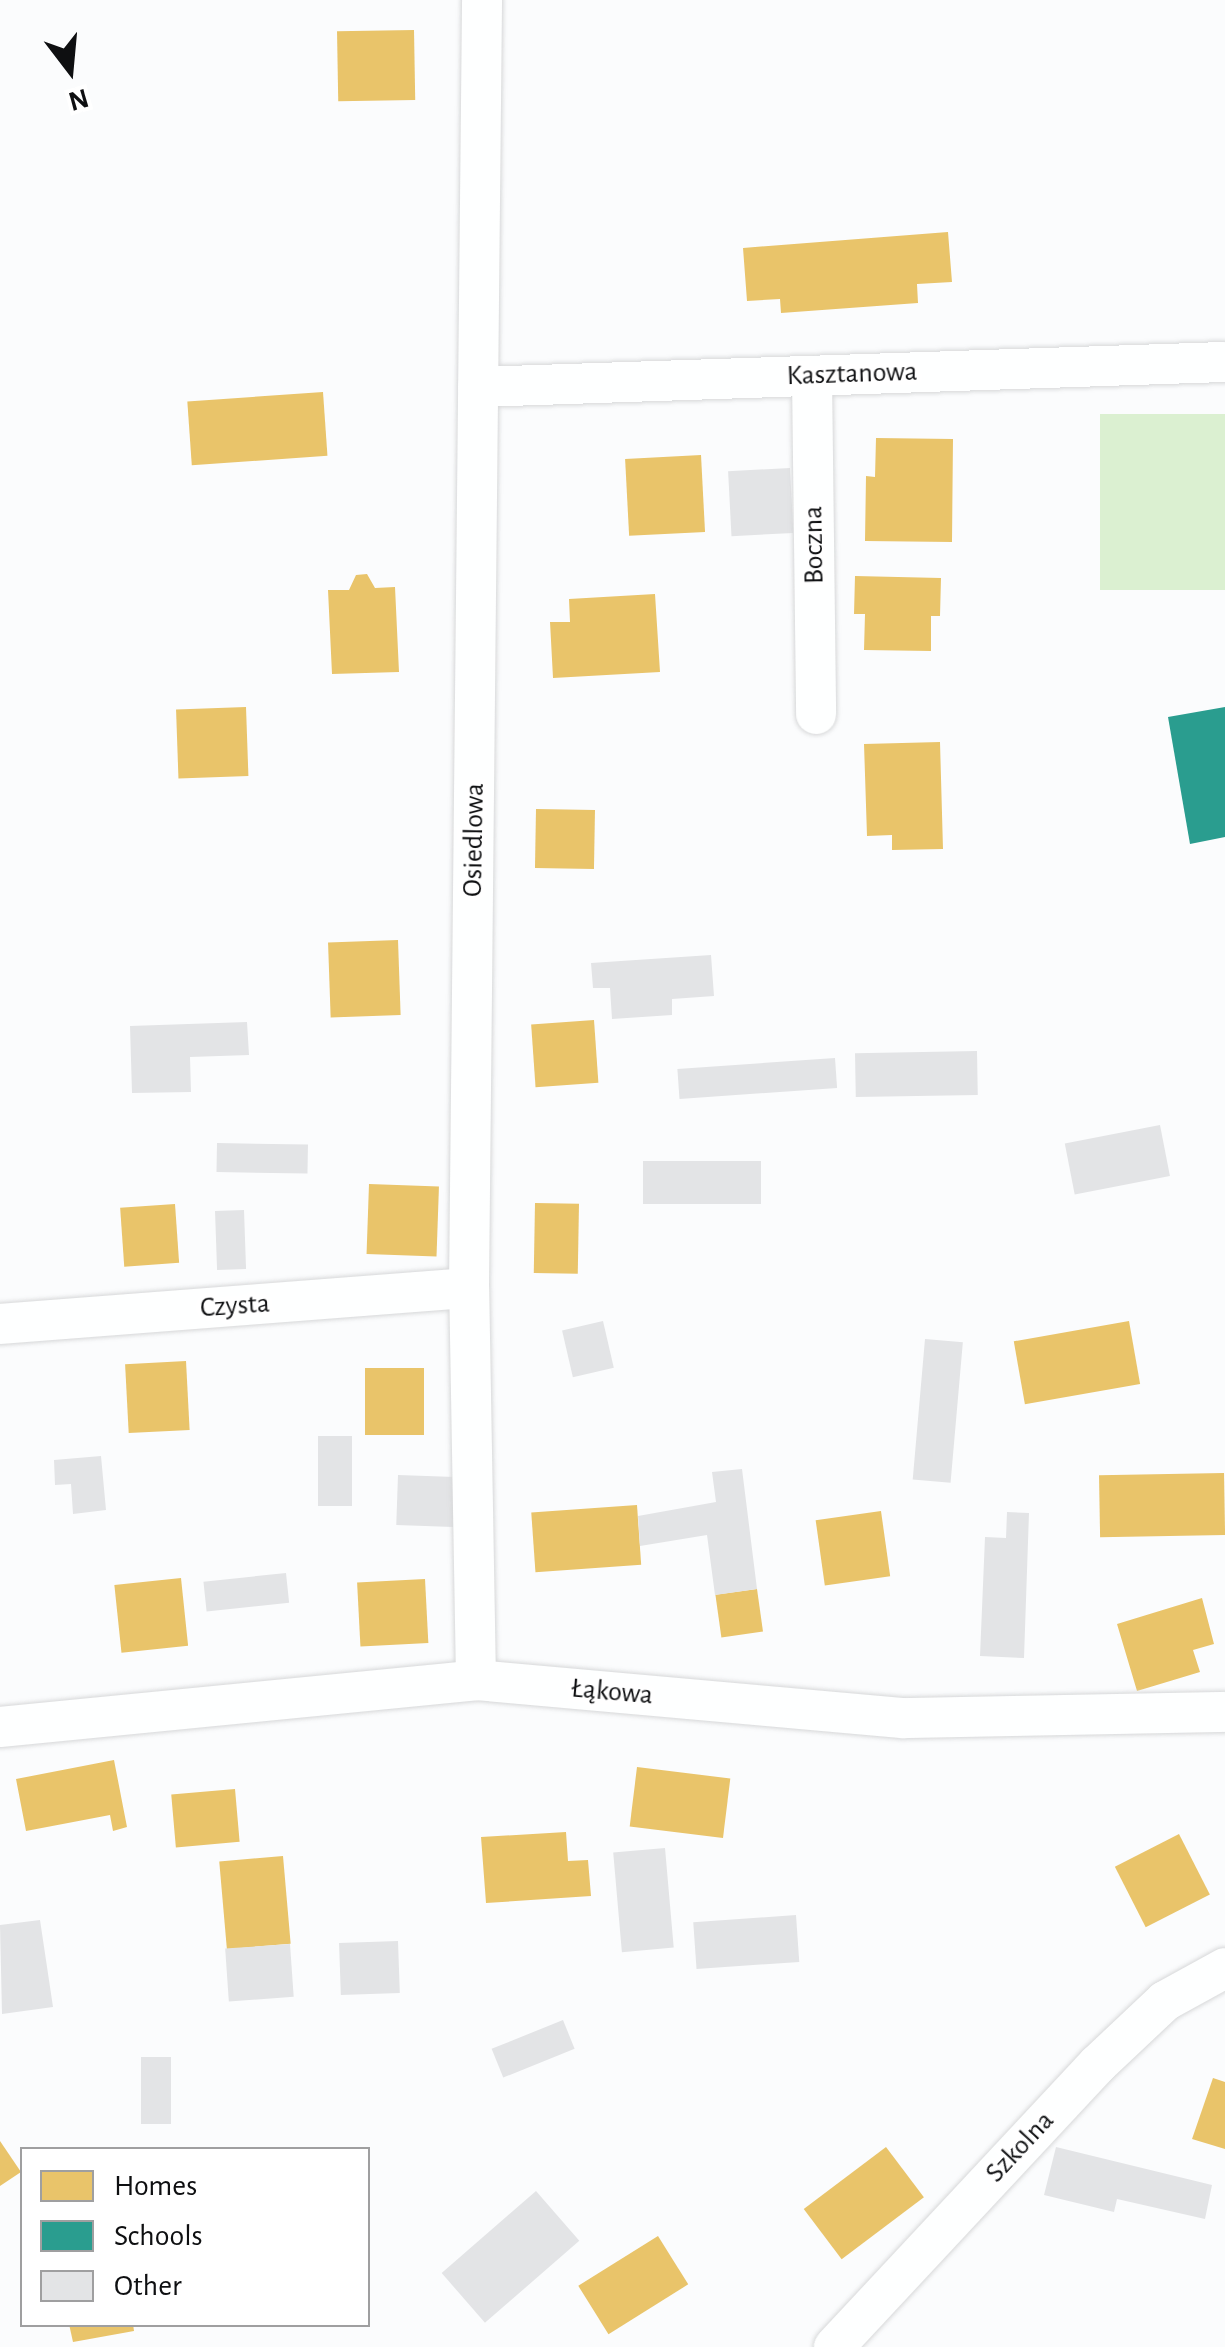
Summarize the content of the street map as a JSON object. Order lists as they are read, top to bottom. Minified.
{"streets":{"street":["Kasztanowa","Boczna","Osiedlowa","Czysta","Łąkowa","Szkolna"]},"crossings":[["Kasztanowa","Boczna"],["Kasztanowa","Osiedlowa"],["Osiedlowa","Czysta"],["Osiedlowa","Łąkowa"]],"legend":["Homes","Schools","Other"],"north":"bottom"}
